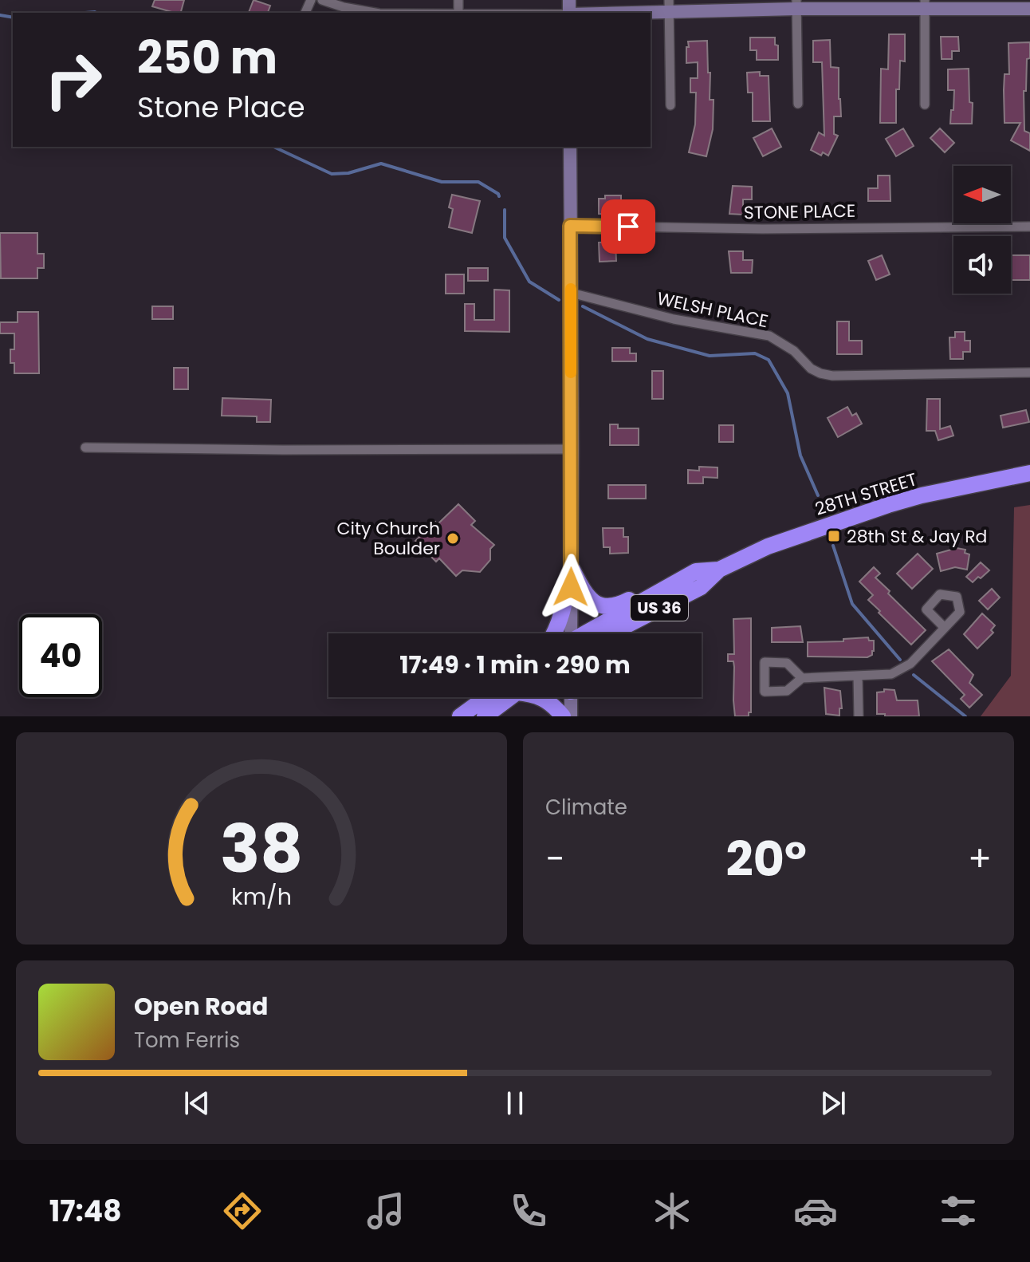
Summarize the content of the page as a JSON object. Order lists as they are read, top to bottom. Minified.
{"streets":{"highway":["28TH STREET","US 36"],"street":["STONE PLACE","WELSH PLACE"]},"places":{"transit":["28th St & Jay Rd"],"other":["City Church Boulder"]},"north":"left","page":{"turn":["250 m","Stone Place"],"limit":"40","trip":"17:49 · 1 min · 290 m","tile":"Climate","heat":["−","20°","+"],"song":["Open Road","Tom Ferris"],"tabs":"17:48","gauge":["38","km/h"]}}
